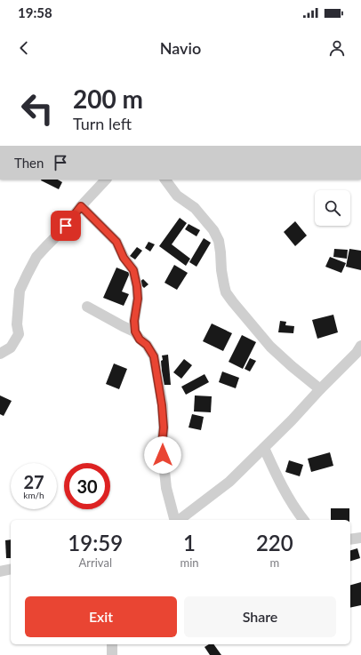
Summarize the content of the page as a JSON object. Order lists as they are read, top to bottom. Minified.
{"page":{"status":"19:58","header":"Navio","turn":["200 m","Turn left"],"then":"Then","speed":"27 km/h","limit":"30","eta":["19:59","Arrival","1","min","220","m"],"buttons":["Exit","Share"]}}
